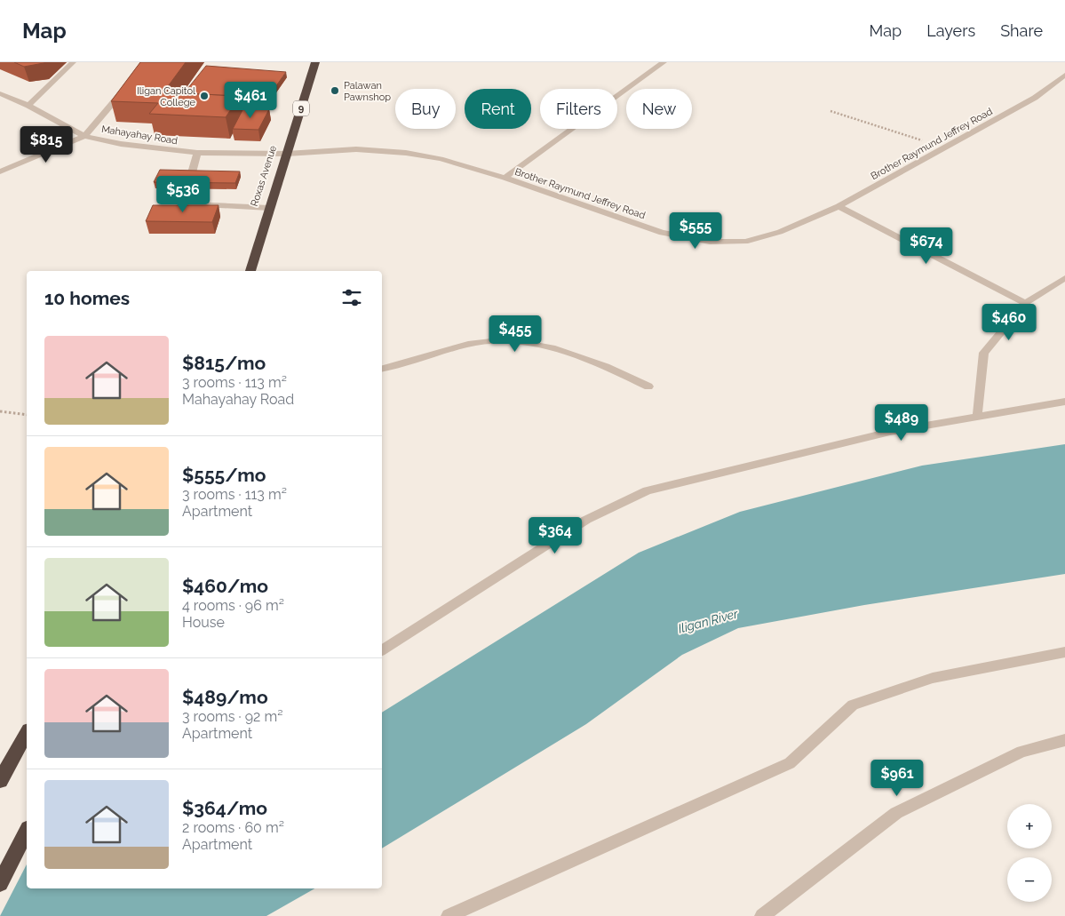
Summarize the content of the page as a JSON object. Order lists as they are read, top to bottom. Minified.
{"streets":{"highway":["9","Roxas Avenue"],"street":["Mahayahay Road","Brother Raymund Jeffrey Road"]},"crossings":[["Mahayahay Road","Brother Raymund Jeffrey Road"],["Mahayahay Road","Roxas Avenue"],["Brother Raymund Jeffrey Road","Roxas Avenue"]],"water":["Iligan River"],"places":["Palawan Pawnshop","Iligan Capitol College"],"page":{"header":"Map","nav":["Map","Layers","Share"],"price":["$461","$815","$536","$555","$674","$460","$455","$489","$364","$961"],"chip":["Buy","Rent","Filters","New"],"heading":"10 homes","list":[{"name":"$815/mo","note":"3 rooms · 113 m² · Mahayahay Road"},{"name":"$555/mo","note":"3 rooms · 113 m² · Apartment"},{"name":"$460/mo","note":"4 rooms · 96 m² · House"},{"name":"$489/mo","note":"3 rooms · 92 m² · Apartment"},{"name":"$364/mo","note":"2 rooms · 60 m² · Apartment"}],"map_buttons":["+","−"]}}
